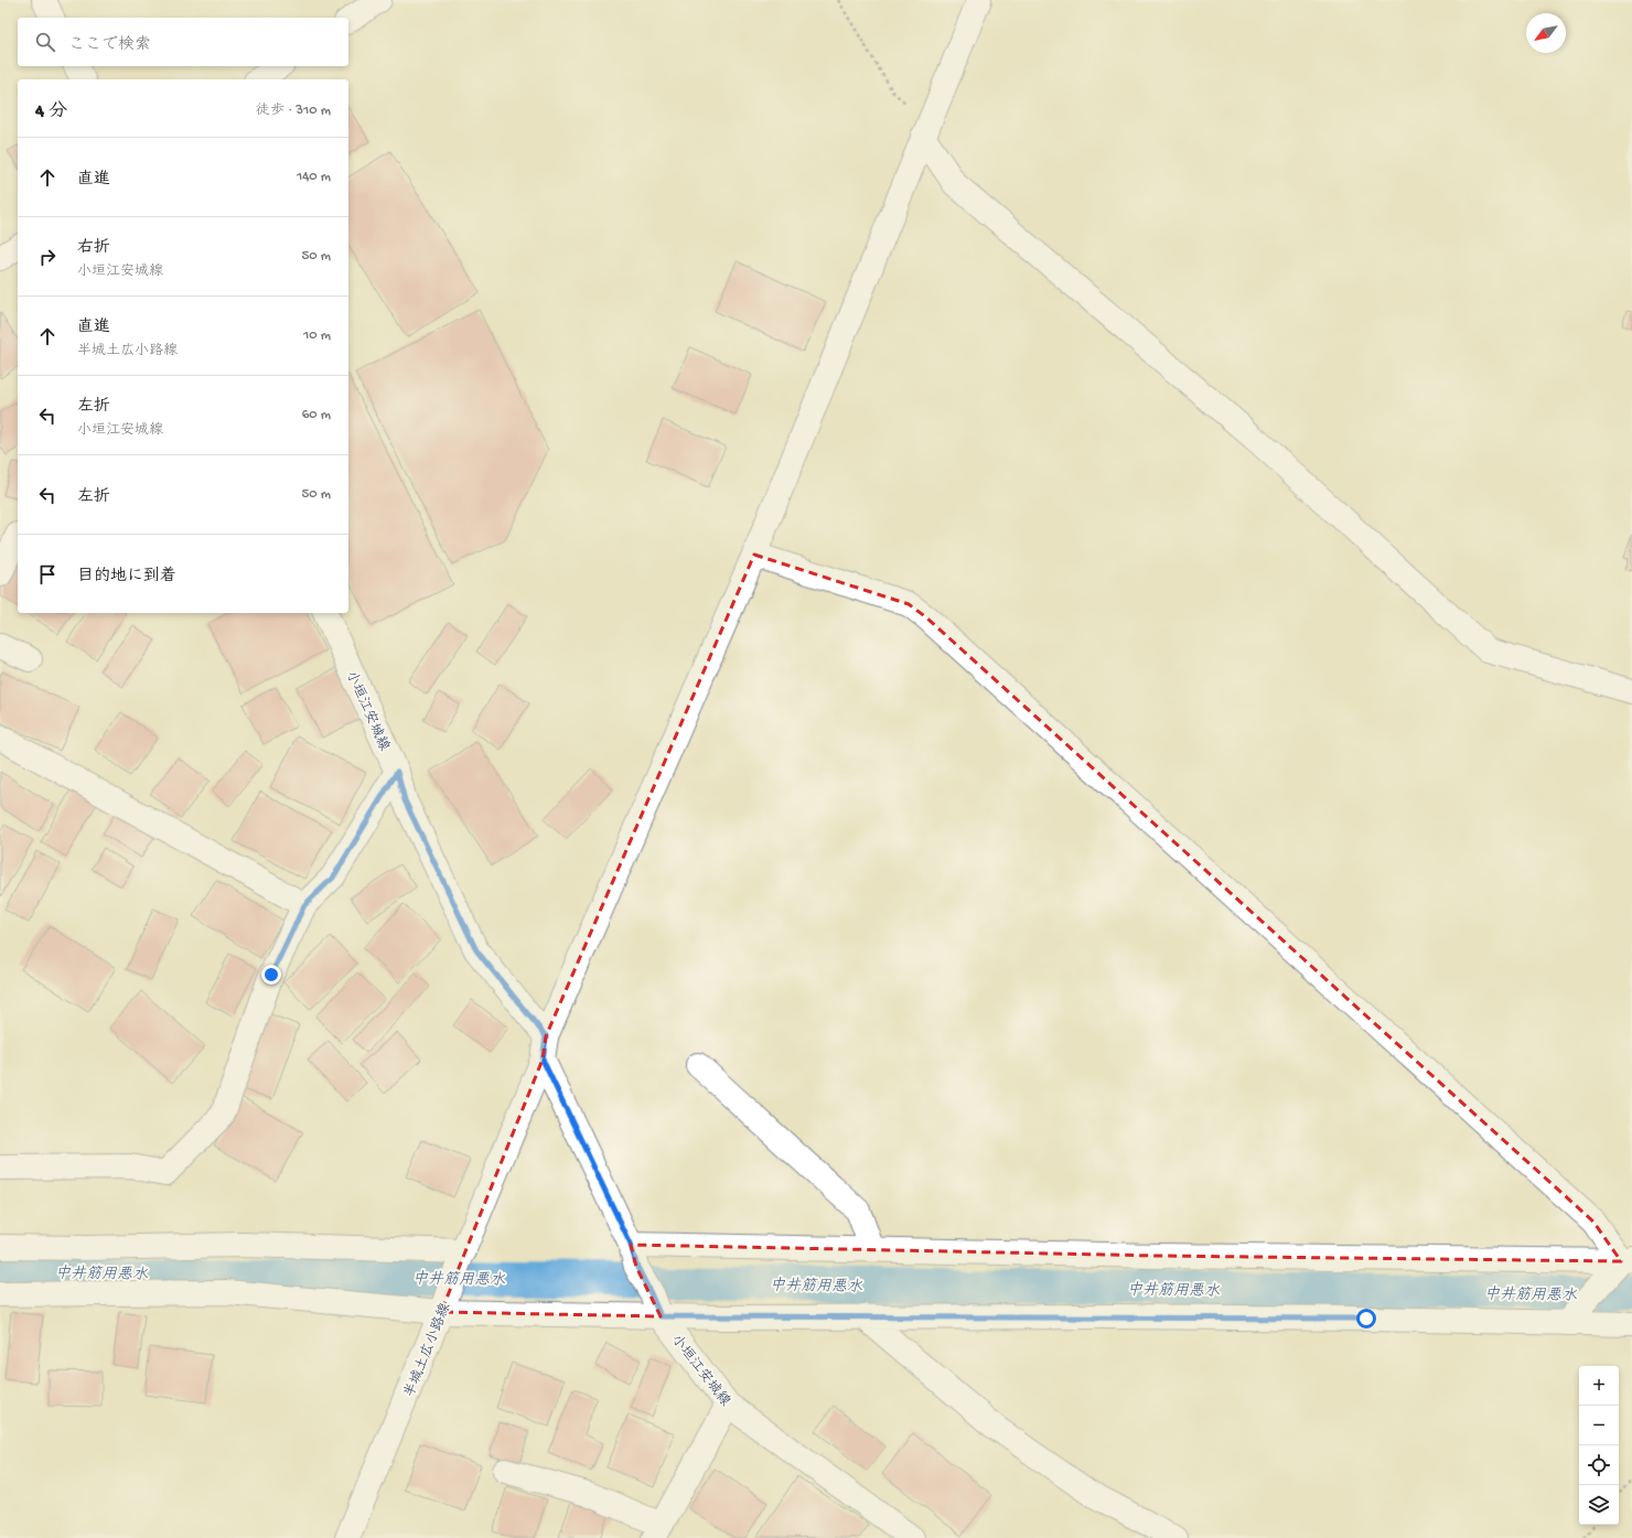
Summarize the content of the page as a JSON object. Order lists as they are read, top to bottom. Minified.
{"streets":{"street":["小垣江安城線","半城土広小路線"]},"crossings":[["小垣江安城線","半城土広小路線"]],"water":["中井筋用悪水"],"north":"bottom left","page":{"search":"ここで検索","heading":["4 分","徒歩 · 310 m"],"list":[["直進","140 m"],["右折","小垣江安城線","50 m"],["直進","半城土広小路線","10 m"],["左折","小垣江安城線","60 m"],["左折","50 m"],"目的地に到着"],"map_buttons":["+","−"]}}
